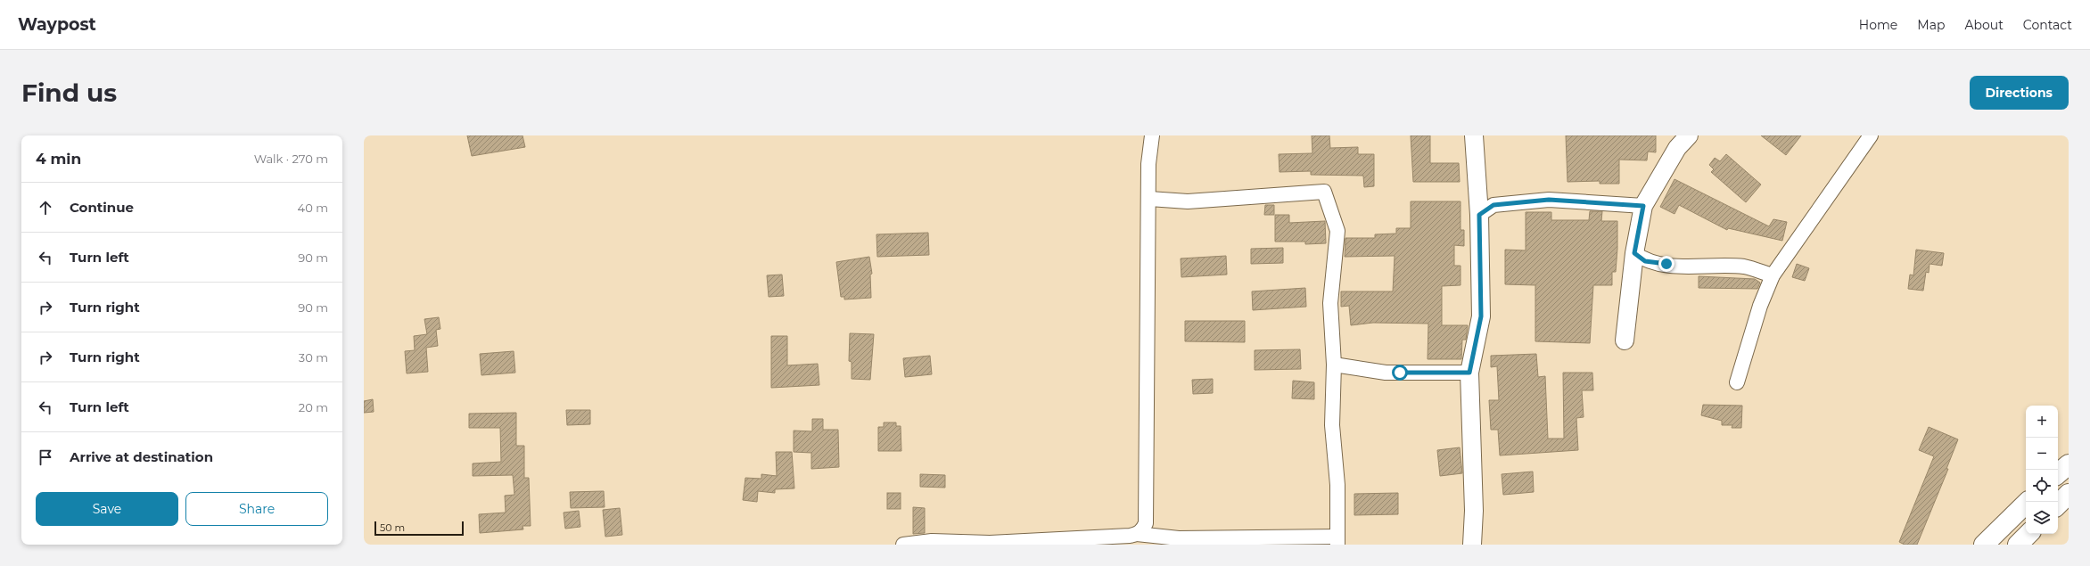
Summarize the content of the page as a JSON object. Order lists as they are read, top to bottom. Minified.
{"scale_bar":"50 m","page":{"header":"Waypost","nav":["Home","Map","About","Contact"],"buttons":["Directions",["Save","Share"]],"title":"Find us","heading":["4 min","Walk · 270 m"],"list":[["Continue","40 m"],["Turn left","90 m"],["Turn right","90 m"],["Turn right","30 m"],["Turn left","20 m"],"Arrive at destination"],"map_buttons":["+","−"],"scale":"50 m"}}
